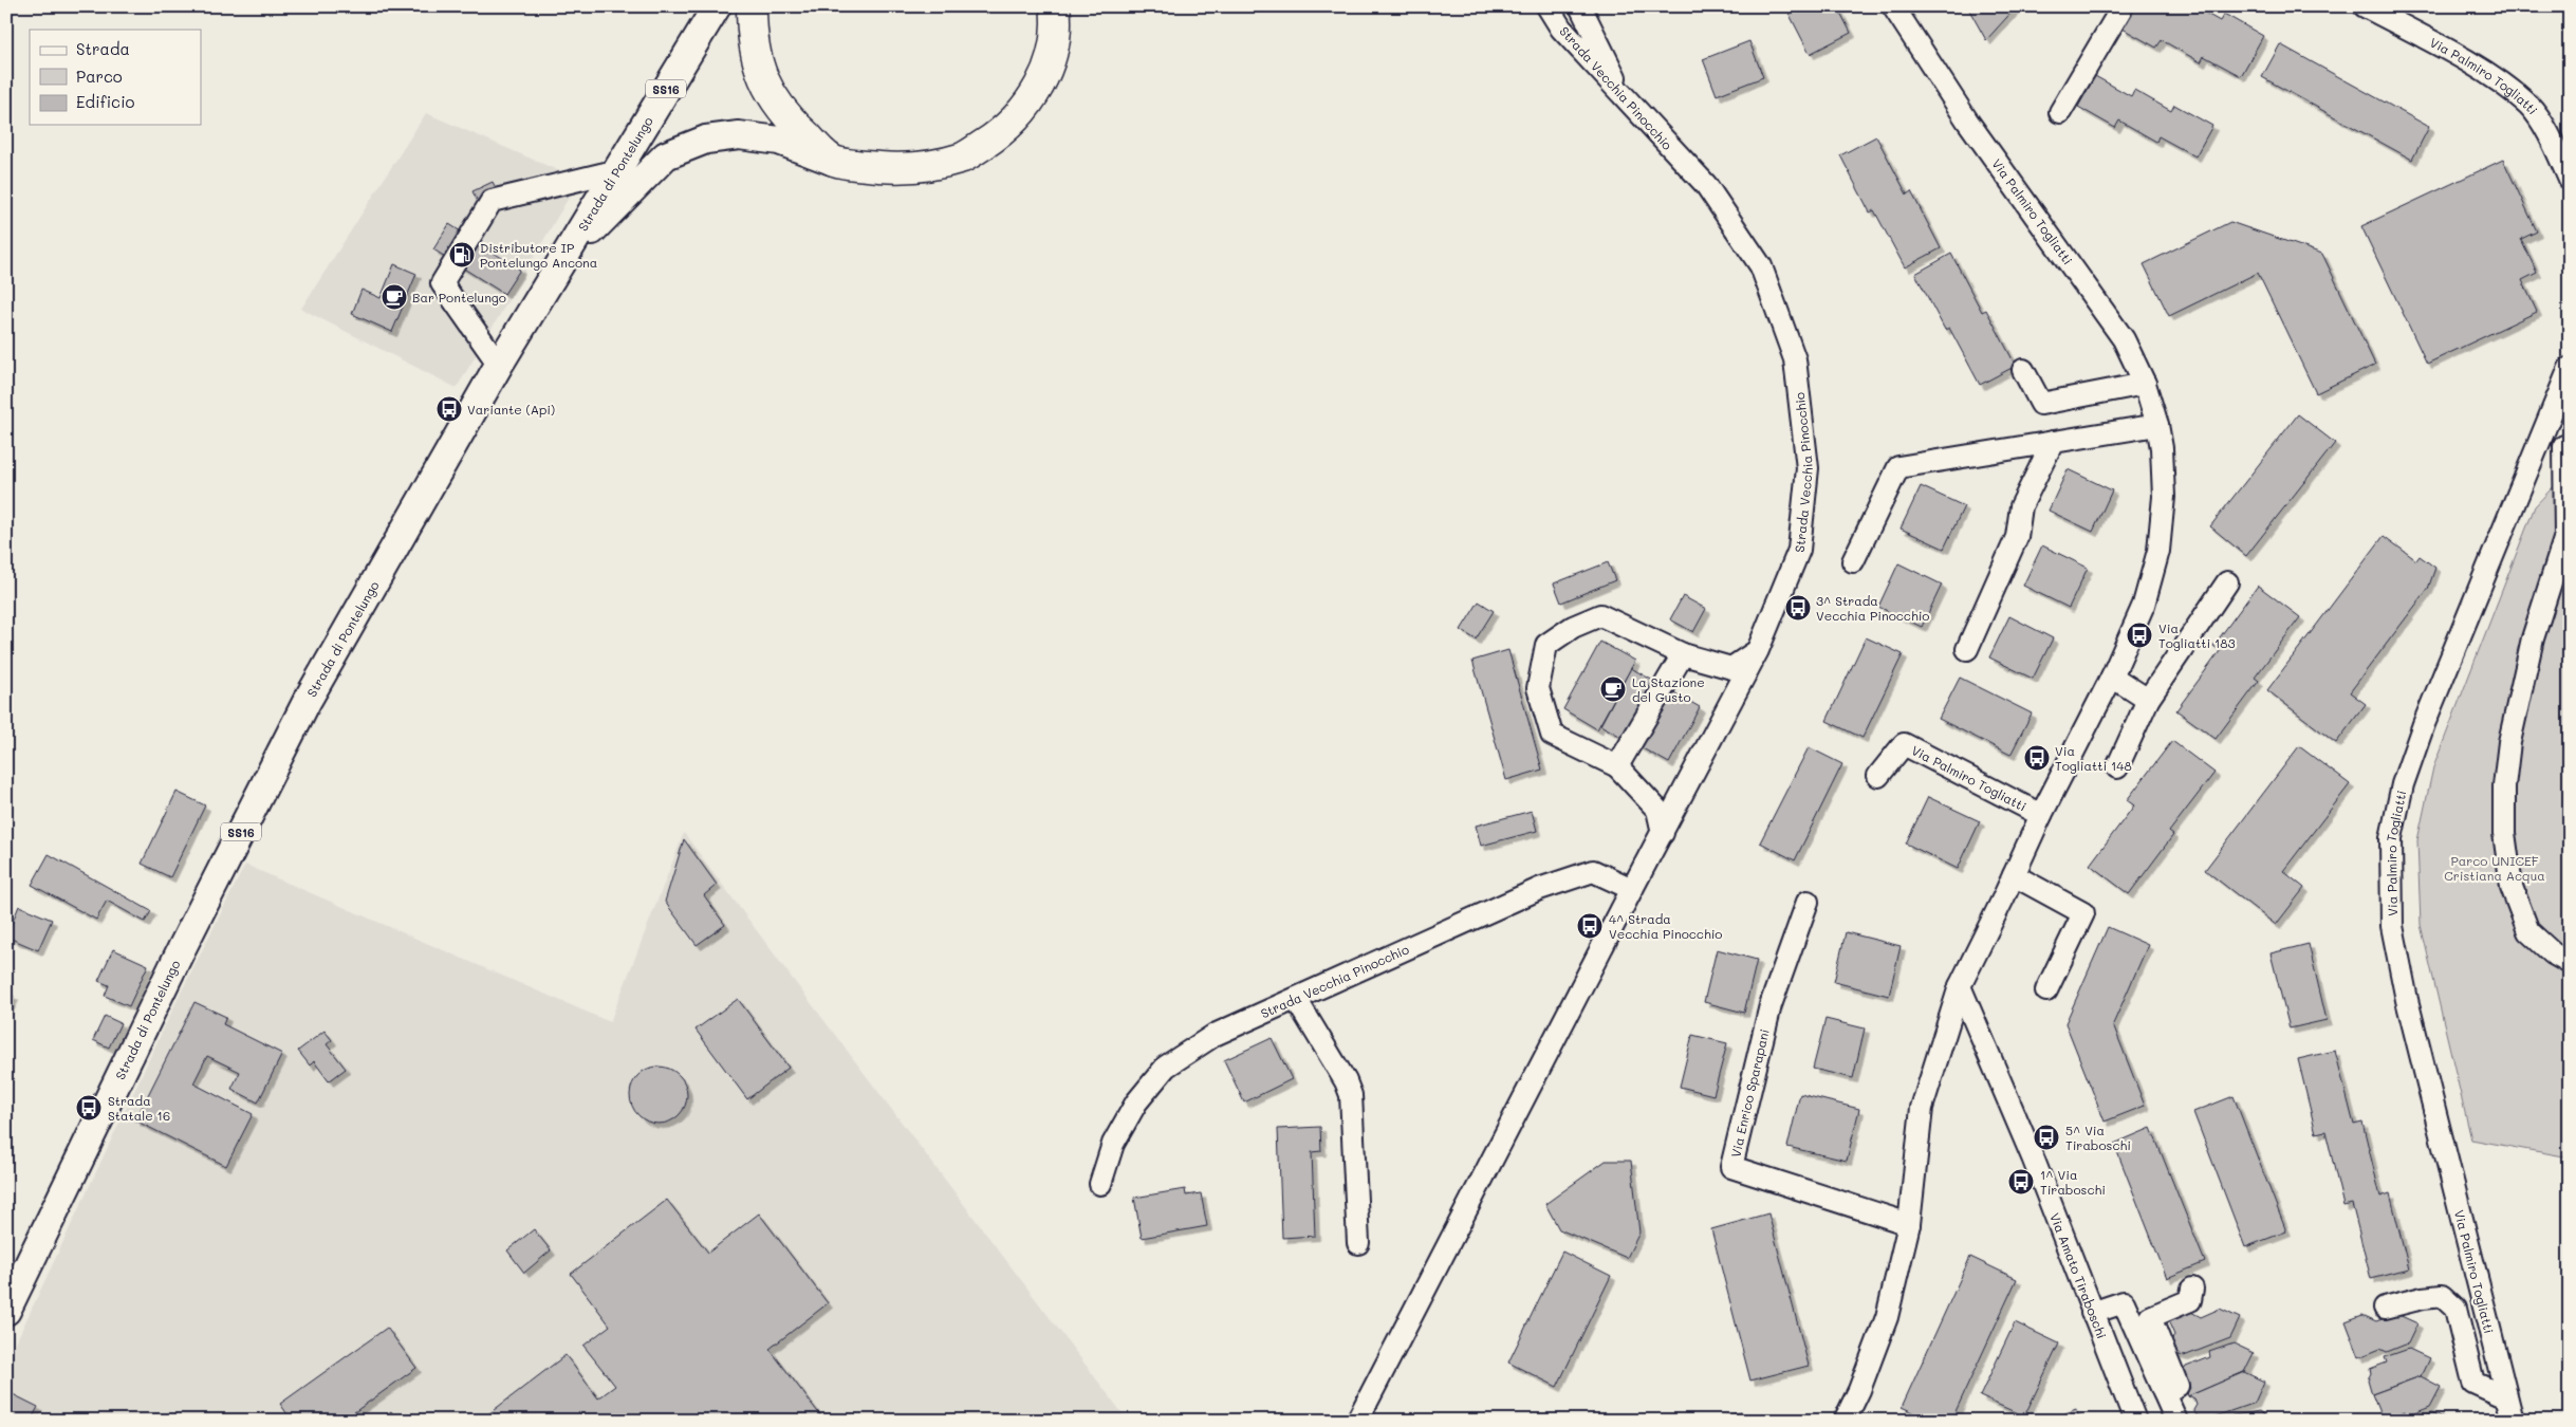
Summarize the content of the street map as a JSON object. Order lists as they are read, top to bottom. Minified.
{"streets":{"main road":["SS16","Strada di Pontelungo"],"street":["Via Palmiro Togliatti","Strada Vecchia Pinocchio","Via Enrico Sparapani","Via Amato Tiraboschi"]},"crossings":[["Via Palmiro Togliatti","Via Amato Tiraboschi"]],"parks":["Parco UNICEF Cristiana Acqua"],"places":{"fuel station":["Distributore IP Pontelungo Ancona"],"cafe":["Bar Pontelungo","La Stazione del Gusto"],"bus stop":["Variante (Api)","3^ Strada Vecchia Pinocchio","Via Togliatti 183","Via Togliatti 148","4^ Strada Vecchia Pinocchio","Strada Statale 16","5^ Via Tiraboschi","1^ Via Tiraboschi"]},"legend":["Strada","Parco","Edificio"]}
